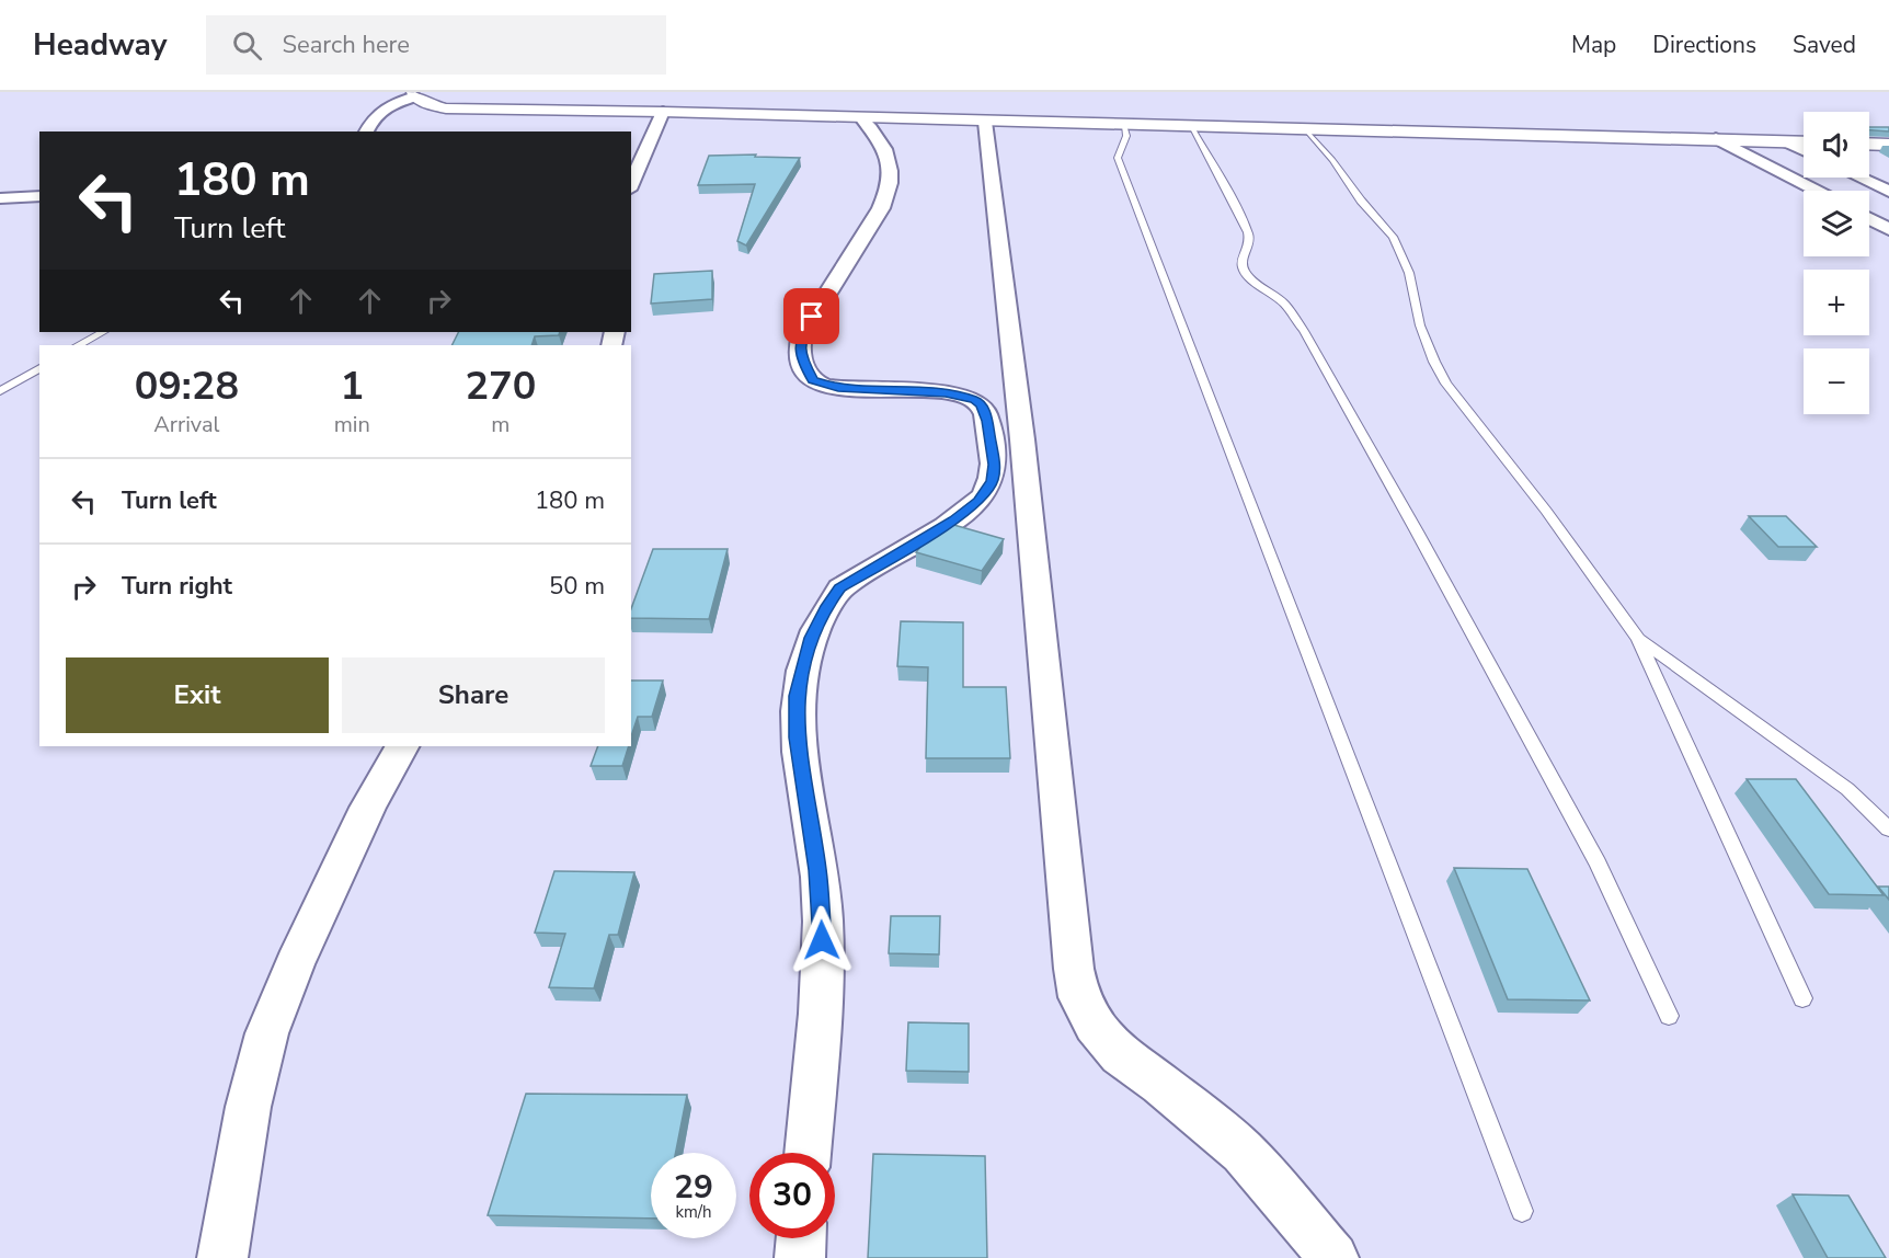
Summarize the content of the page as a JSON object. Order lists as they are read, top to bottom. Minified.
{"page":{"header":"Headway","search":"Search here","nav":["Map","Directions","Saved"],"map_buttons":["+","−"],"turn":["180 m","Turn left"],"eta":["09:28","Arrival","1","min","270","m"],"list":[{"name":"Turn left","value":"180 m"},{"name":"Turn right","value":"50 m"}],"buttons":["Exit","Share"],"speed":"29 km/h","limit":"30"}}
